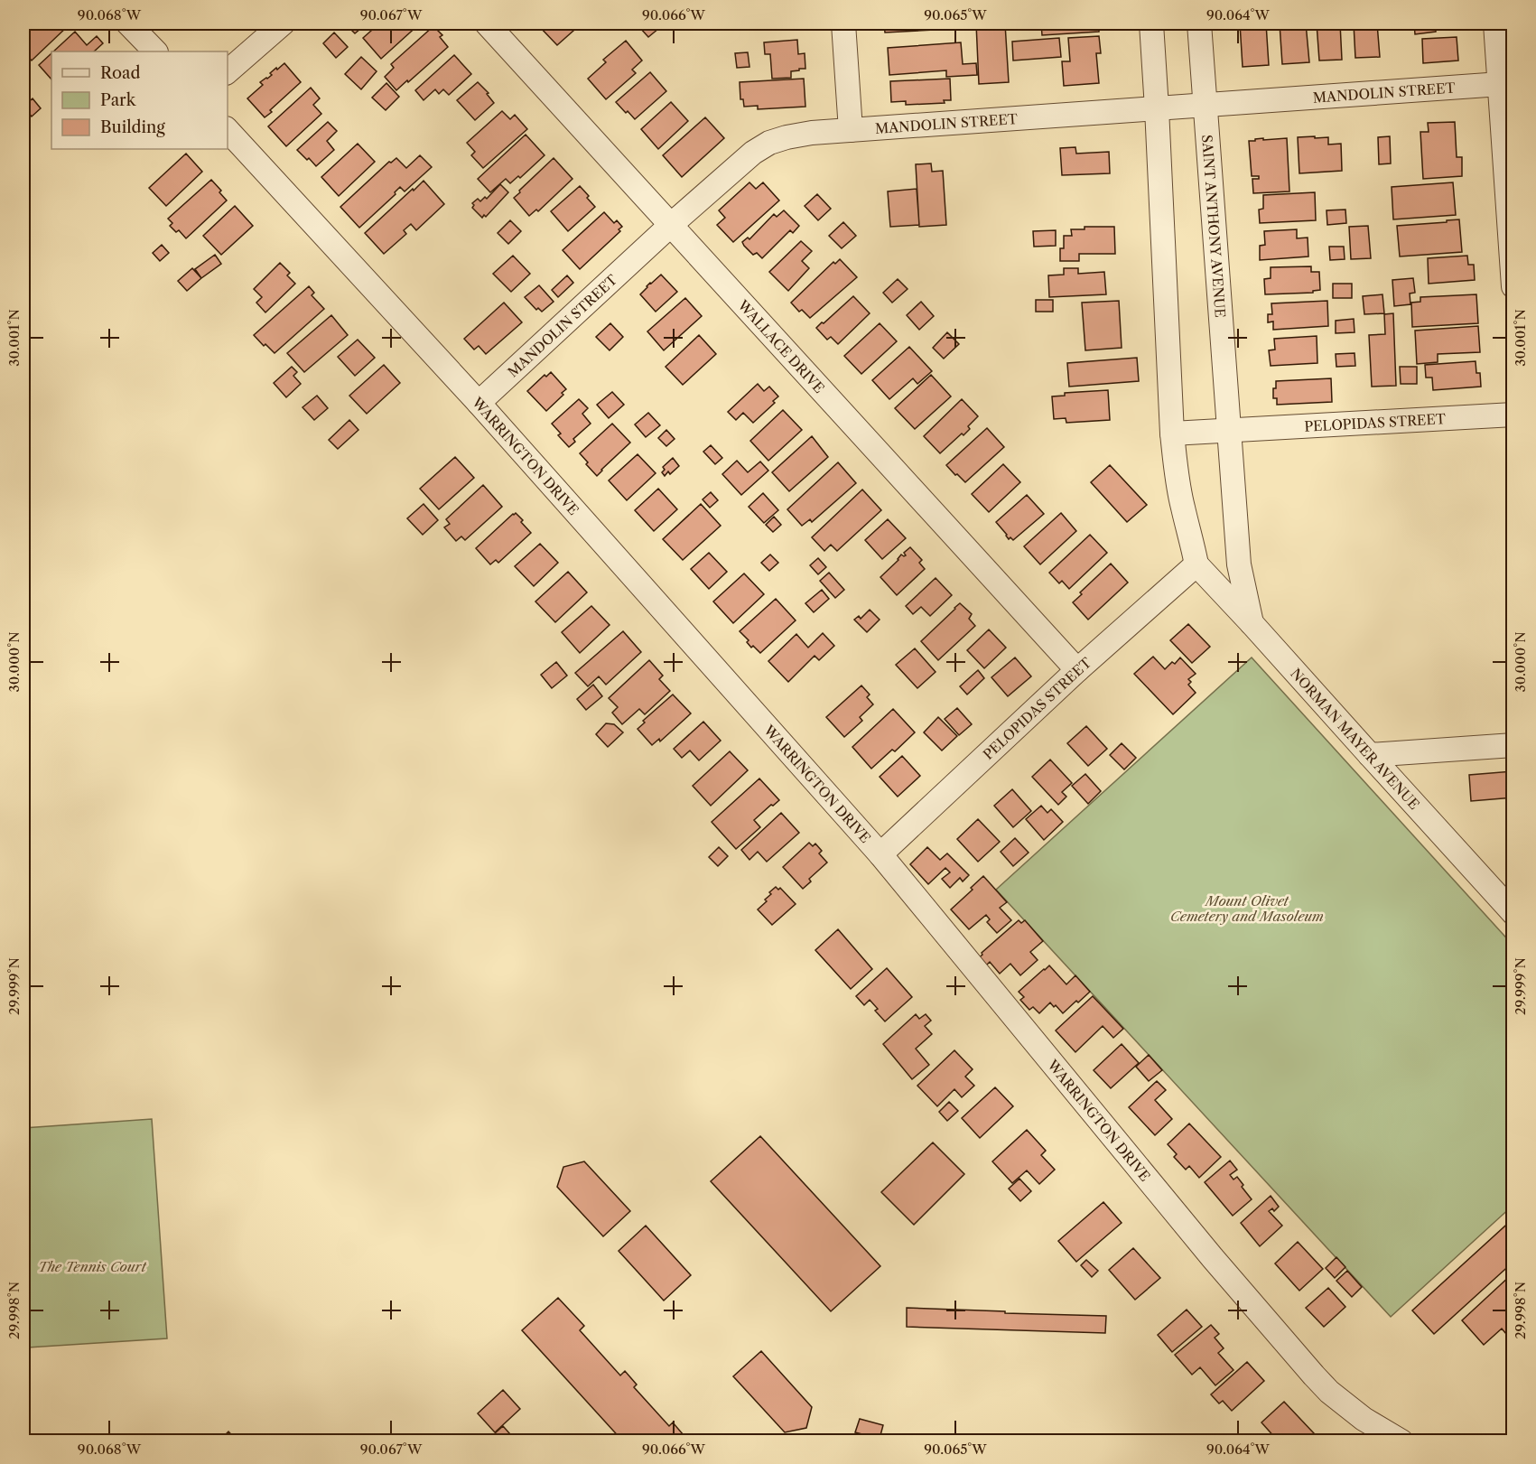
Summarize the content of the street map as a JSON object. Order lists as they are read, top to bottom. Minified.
{"streets":{"street":["MANDOLIN STREET","SAINT ANTHONY AVENUE","WALLACE DRIVE","PELOPIDAS STREET","WARRINGTON DRIVE","NORMAN MAYER AVENUE"]},"crossings":[["MANDOLIN STREET","SAINT ANTHONY AVENUE"],["MANDOLIN STREET","WALLACE DRIVE"],["MANDOLIN STREET","WARRINGTON DRIVE"],["SAINT ANTHONY AVENUE","PELOPIDAS STREET"],["SAINT ANTHONY AVENUE","NORMAN MAYER AVENUE"],["WALLACE DRIVE","PELOPIDAS STREET"],["PELOPIDAS STREET","WARRINGTON DRIVE"],["PELOPIDAS STREET","NORMAN MAYER AVENUE"]],"parks":["Mount Olivet Cemetery and Masoleum","The Tennis Court"],"legend":["Road","Park","Building"],"coordinates":["90.068°W","90.067°W","90.066°W","90.065°W","90.064°W","30.001°N","30.000°N","29.999°N","29.998°N"]}
